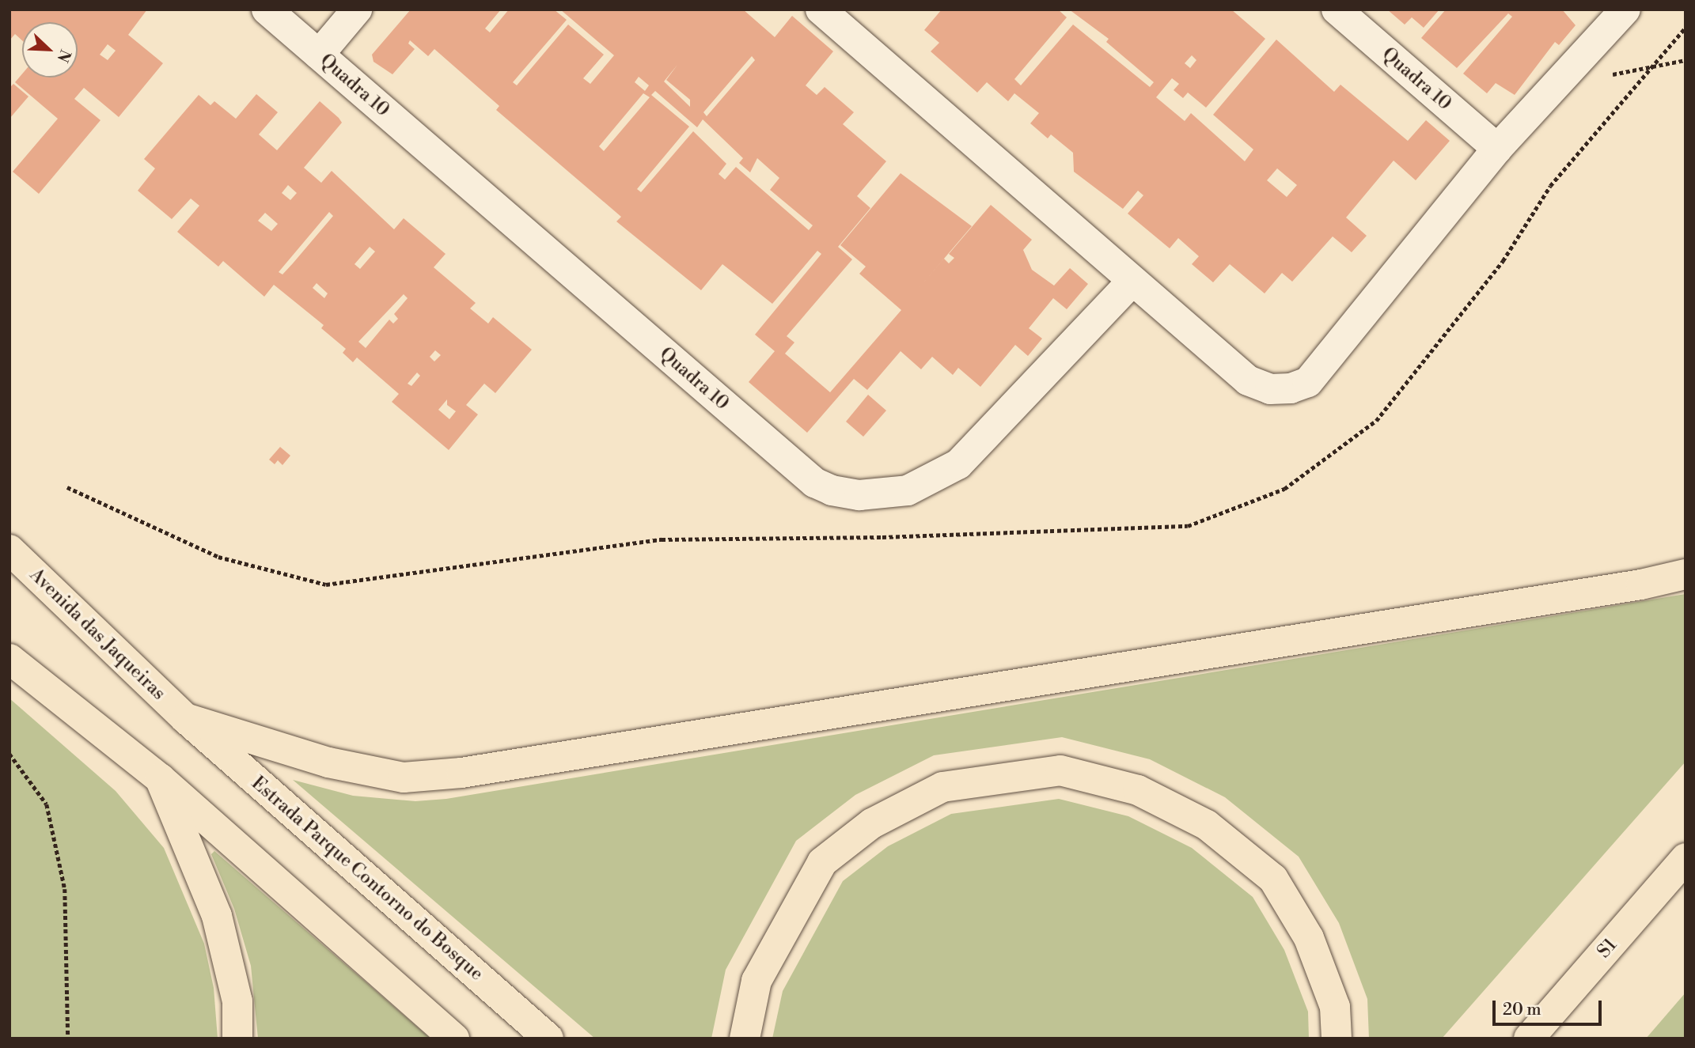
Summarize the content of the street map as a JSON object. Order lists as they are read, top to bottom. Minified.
{"streets":{"main road":["Avenida das Jaqueiras","Estrada Parque Contorno do Bosque","S1"],"street":["Quadra 10"]},"crossings":[["Avenida das Jaqueiras","Estrada Parque Contorno do Bosque"]],"scale_bar":"20 m","north":"bottom right"}
